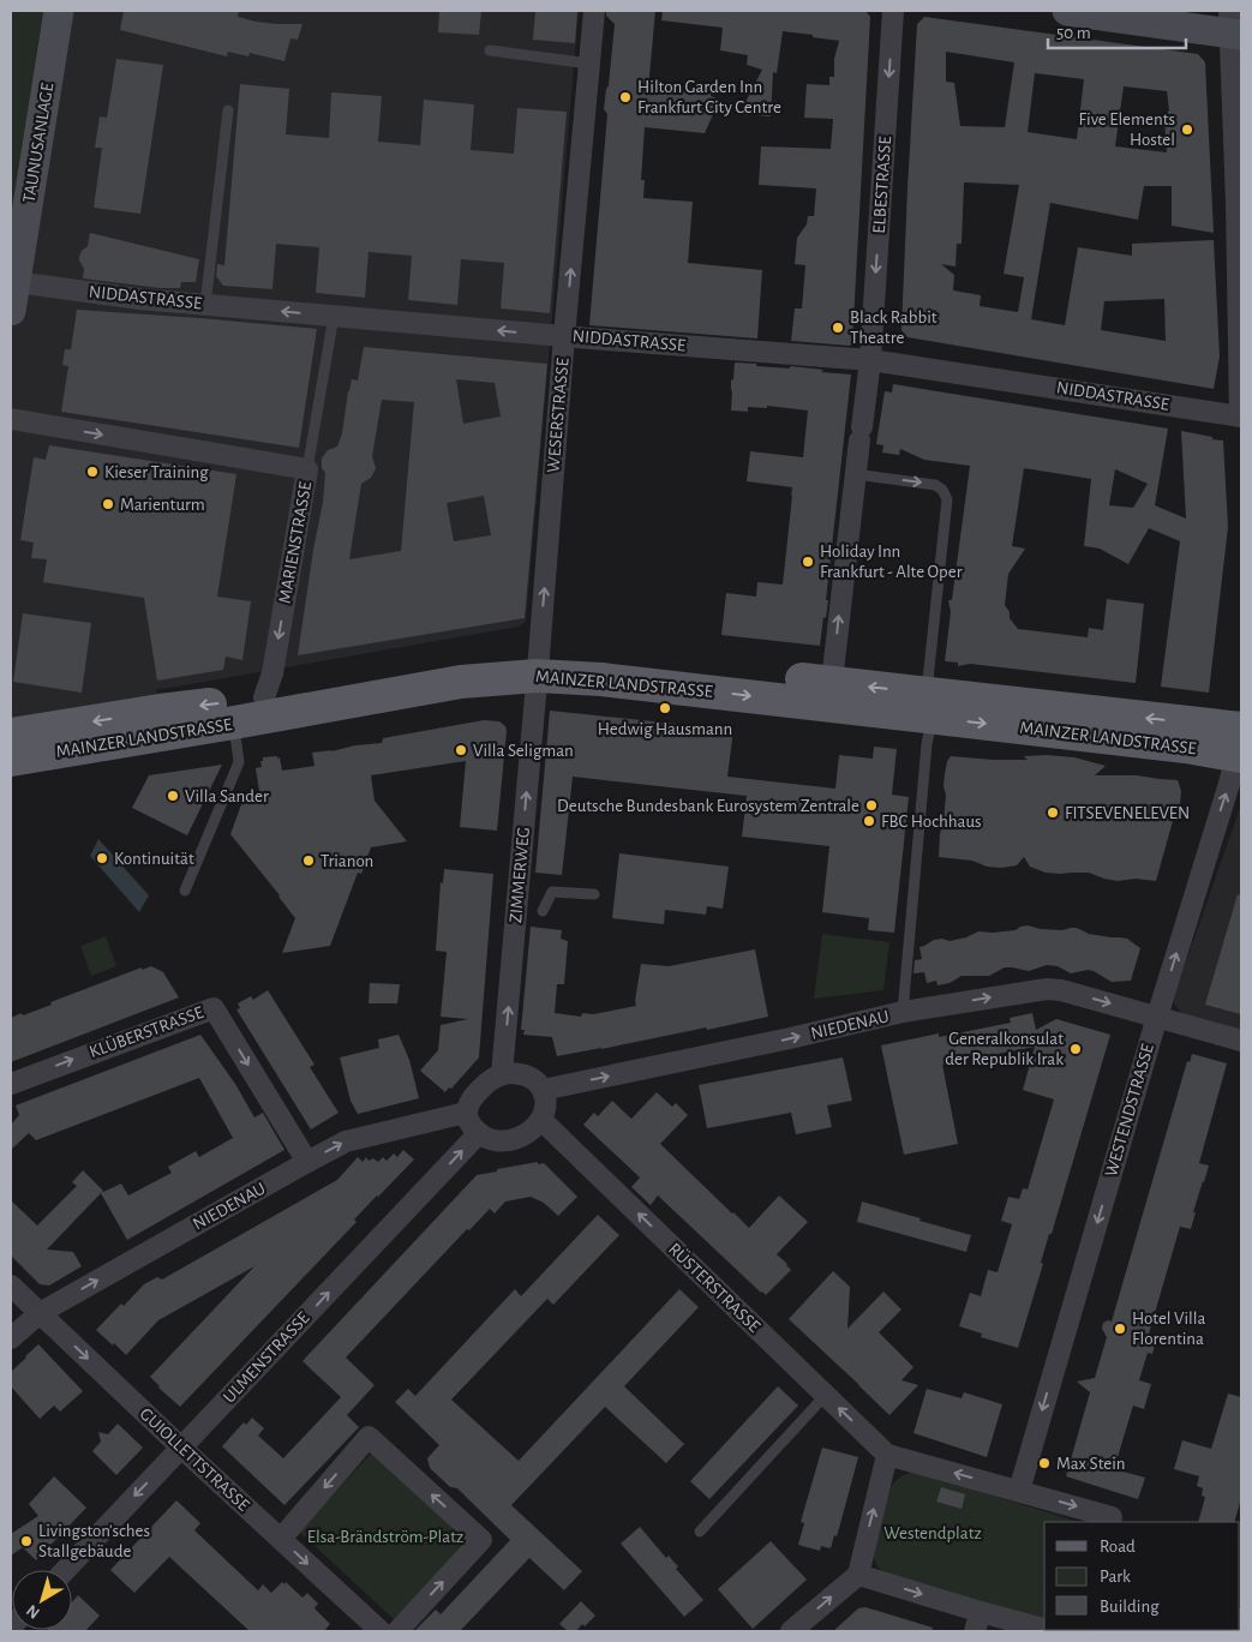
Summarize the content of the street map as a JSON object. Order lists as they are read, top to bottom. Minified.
{"streets":{"main road":["TAUNUSANLAGE","MAINZER LANDSTRASSE"],"street":["ELBESTRASSE","NIDDASTRASSE","WESERSTRASSE","MARIENSTRASSE","ZIMMERWEG","NIEDENAU","KLÜBERSTRASSE","WESTENDSTRASSE","RÜSTERSTRASSE","ULMENSTRASSE","GUIOLLETTSTRASSE"]},"crossings":[["TAUNUSANLAGE","NIDDASTRASSE"],["ELBESTRASSE","NIDDASTRASSE"],["NIDDASTRASSE","WESERSTRASSE"],["WESERSTRASSE","MAINZER LANDSTRASSE"],["WESERSTRASSE","ZIMMERWEG"],["MARIENSTRASSE","MAINZER LANDSTRASSE"],["MAINZER LANDSTRASSE","ZIMMERWEG"],["MAINZER LANDSTRASSE","WESTENDSTRASSE"],["ZIMMERWEG","NIEDENAU"],["ZIMMERWEG","RÜSTERSTRASSE"],["ZIMMERWEG","ULMENSTRASSE"],["NIEDENAU","KLÜBERSTRASSE"],["NIEDENAU","WESTENDSTRASSE"],["NIEDENAU","RÜSTERSTRASSE"],["NIEDENAU","ULMENSTRASSE"],["NIEDENAU","GUIOLLETTSTRASSE"],["RÜSTERSTRASSE","ULMENSTRASSE"],["ULMENSTRASSE","GUIOLLETTSTRASSE"]],"one_way":["ELBESTRASSE","WESERSTRASSE","ZIMMERWEG","NIEDENAU","RÜSTERSTRASSE","GUIOLLETTSTRASSE"],"parks":["Westendplatz","Elsa-Brändström-Platz"],"places":["Hilton Garden Inn Frankfurt City Centre","Five Elements Hostel","Black Rabbit Theatre","Kieser Training","Marienturm","Holiday Inn Frankfurt - Alte Oper","Hedwig Hausmann","Villa Seligman","Villa Sander","Deutsche Bundesbank Eurosystem Zentrale","FITSEVENELEVEN","FBC Hochhaus","Kontinuität","Trianon","Generalkonsulat der Republik Irak","Hotel Villa Florentina","Max Stein","Livingston'sches Stallgebäude"],"legend":["Road","Park","Building"],"scale_bar":"50 m","north":"bottom left"}
